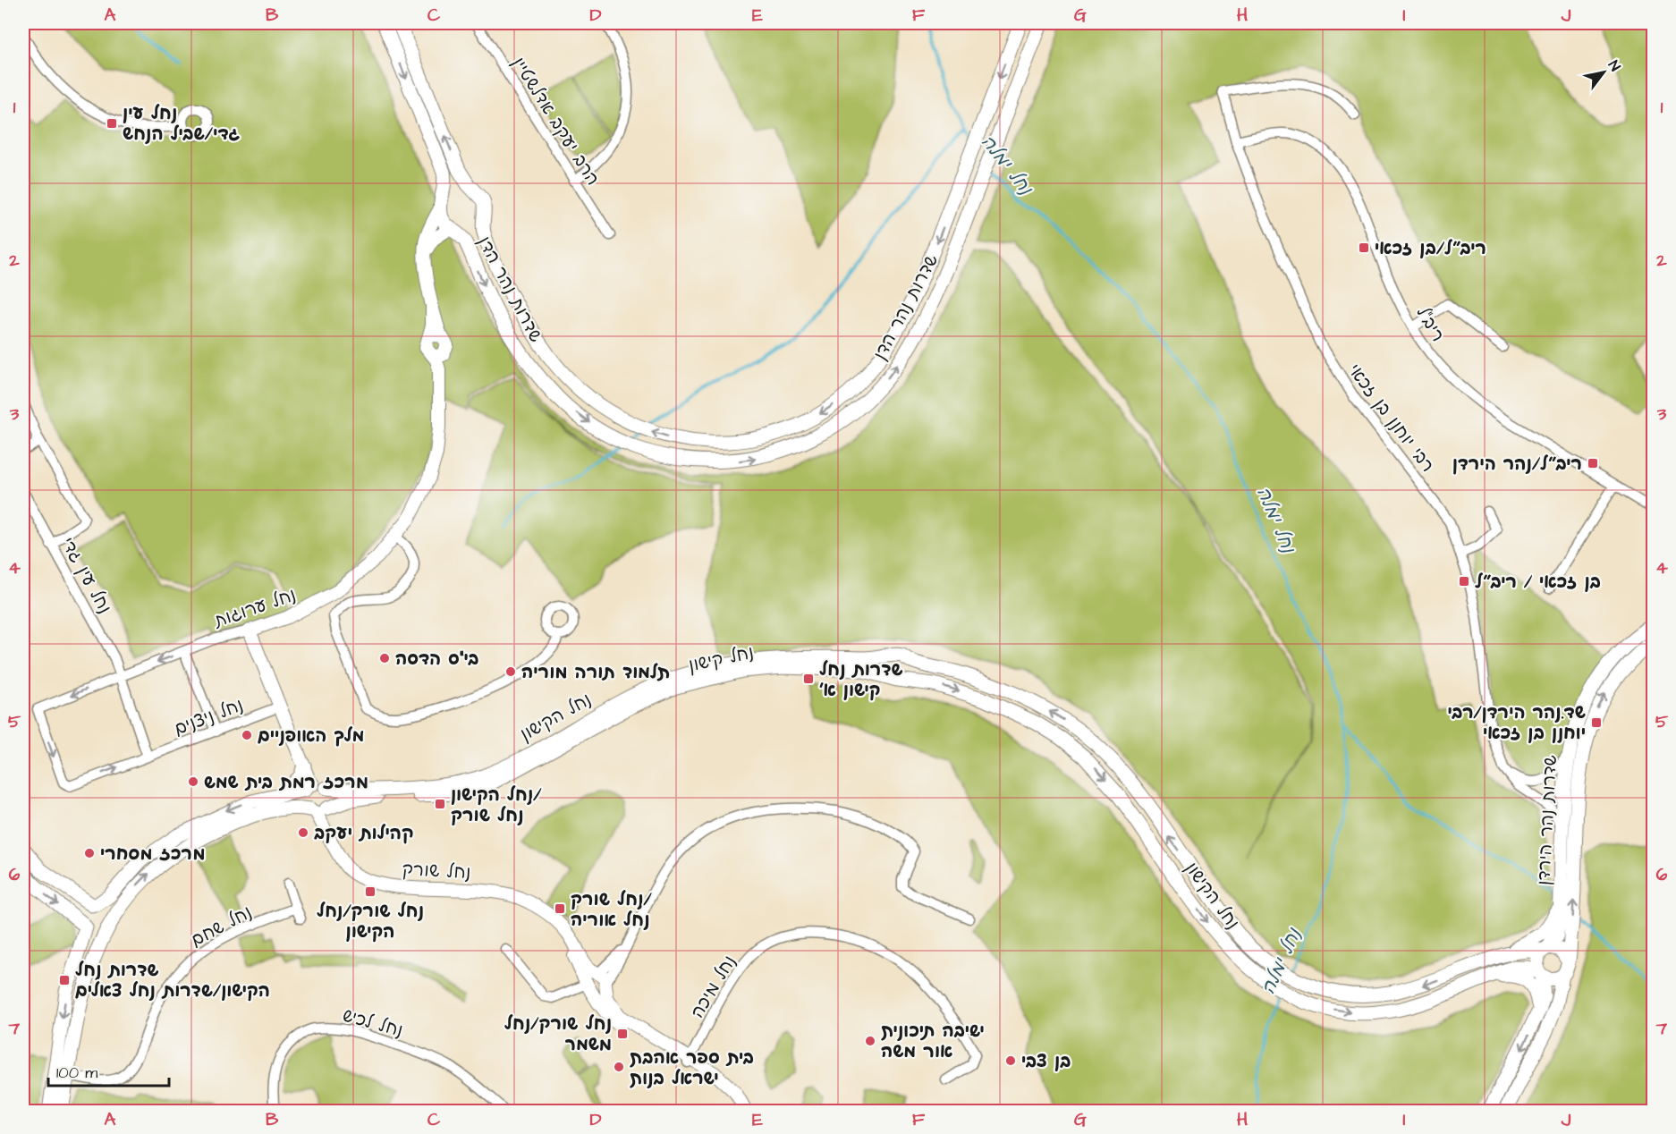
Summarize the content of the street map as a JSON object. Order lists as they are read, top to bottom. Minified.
{"streets":{"main road":["שדרות נהר הדן","נחל קישון","נחל הקישון","שדרות נהר הירדן"],"street":["הרב יעקב אדלשטיין","ריב\"ל","רבי יוחנן בן זכאי","נחל עין גדי","נחל ערוגות","נחל ניצנים","נחל שורק","נחל שחם","נחל מיכה","נחל לכיש"]},"crossings":[["ריב\"ל","רבי יוחנן בן זכאי"],["רבי יוחנן בן זכאי","שדרות נהר הירדן"],["נחל עין גדי","נחל ערוגות"],["נחל ערוגות","נחל ניצנים"],["נחל קישון","נחל הקישון"],["נחל קישון","נחל שורק"],["נחל הקישון","שדרות נהר הירדן"],["נחל שורק","נחל מיכה"]],"one_way":["נחל ניצנים"],"water":["נחל ימלה"],"places":{"transit":["נחל עין גדי/שביל הנחש","ריב״ל/בן זכאי","ריב״ל/נהר הירדן","בן זכאי / ריב״ל","שדרות נחל קישון א׳","שד.נהר הירדן/רבי יוחנן בן זכאי","נחל הקישון/ נחל שורק","נחל שורק/נחל הקישון","נחל שורק/ נחל אוריה","שדרות נחל הקישון/שדרות נחל צאלים","נחל שורק/נחל משמר"],"other":["בי\"ס הדסה","תלמוד תורה מוריה","מלך האופניים","מרכז רמת בית שמש","קהילות יעקב","מרכז מסחרי","ישיבה תיכונית אור משה","בן צבי","בית ספר אהבת ישראל בנות"]},"scale_bar":"100 m","north":"top right","grid":{"columns":["A","B","C","D","E","F","G","H","I","J"],"rows":["1","2","3","4","5","6","7"]}}
